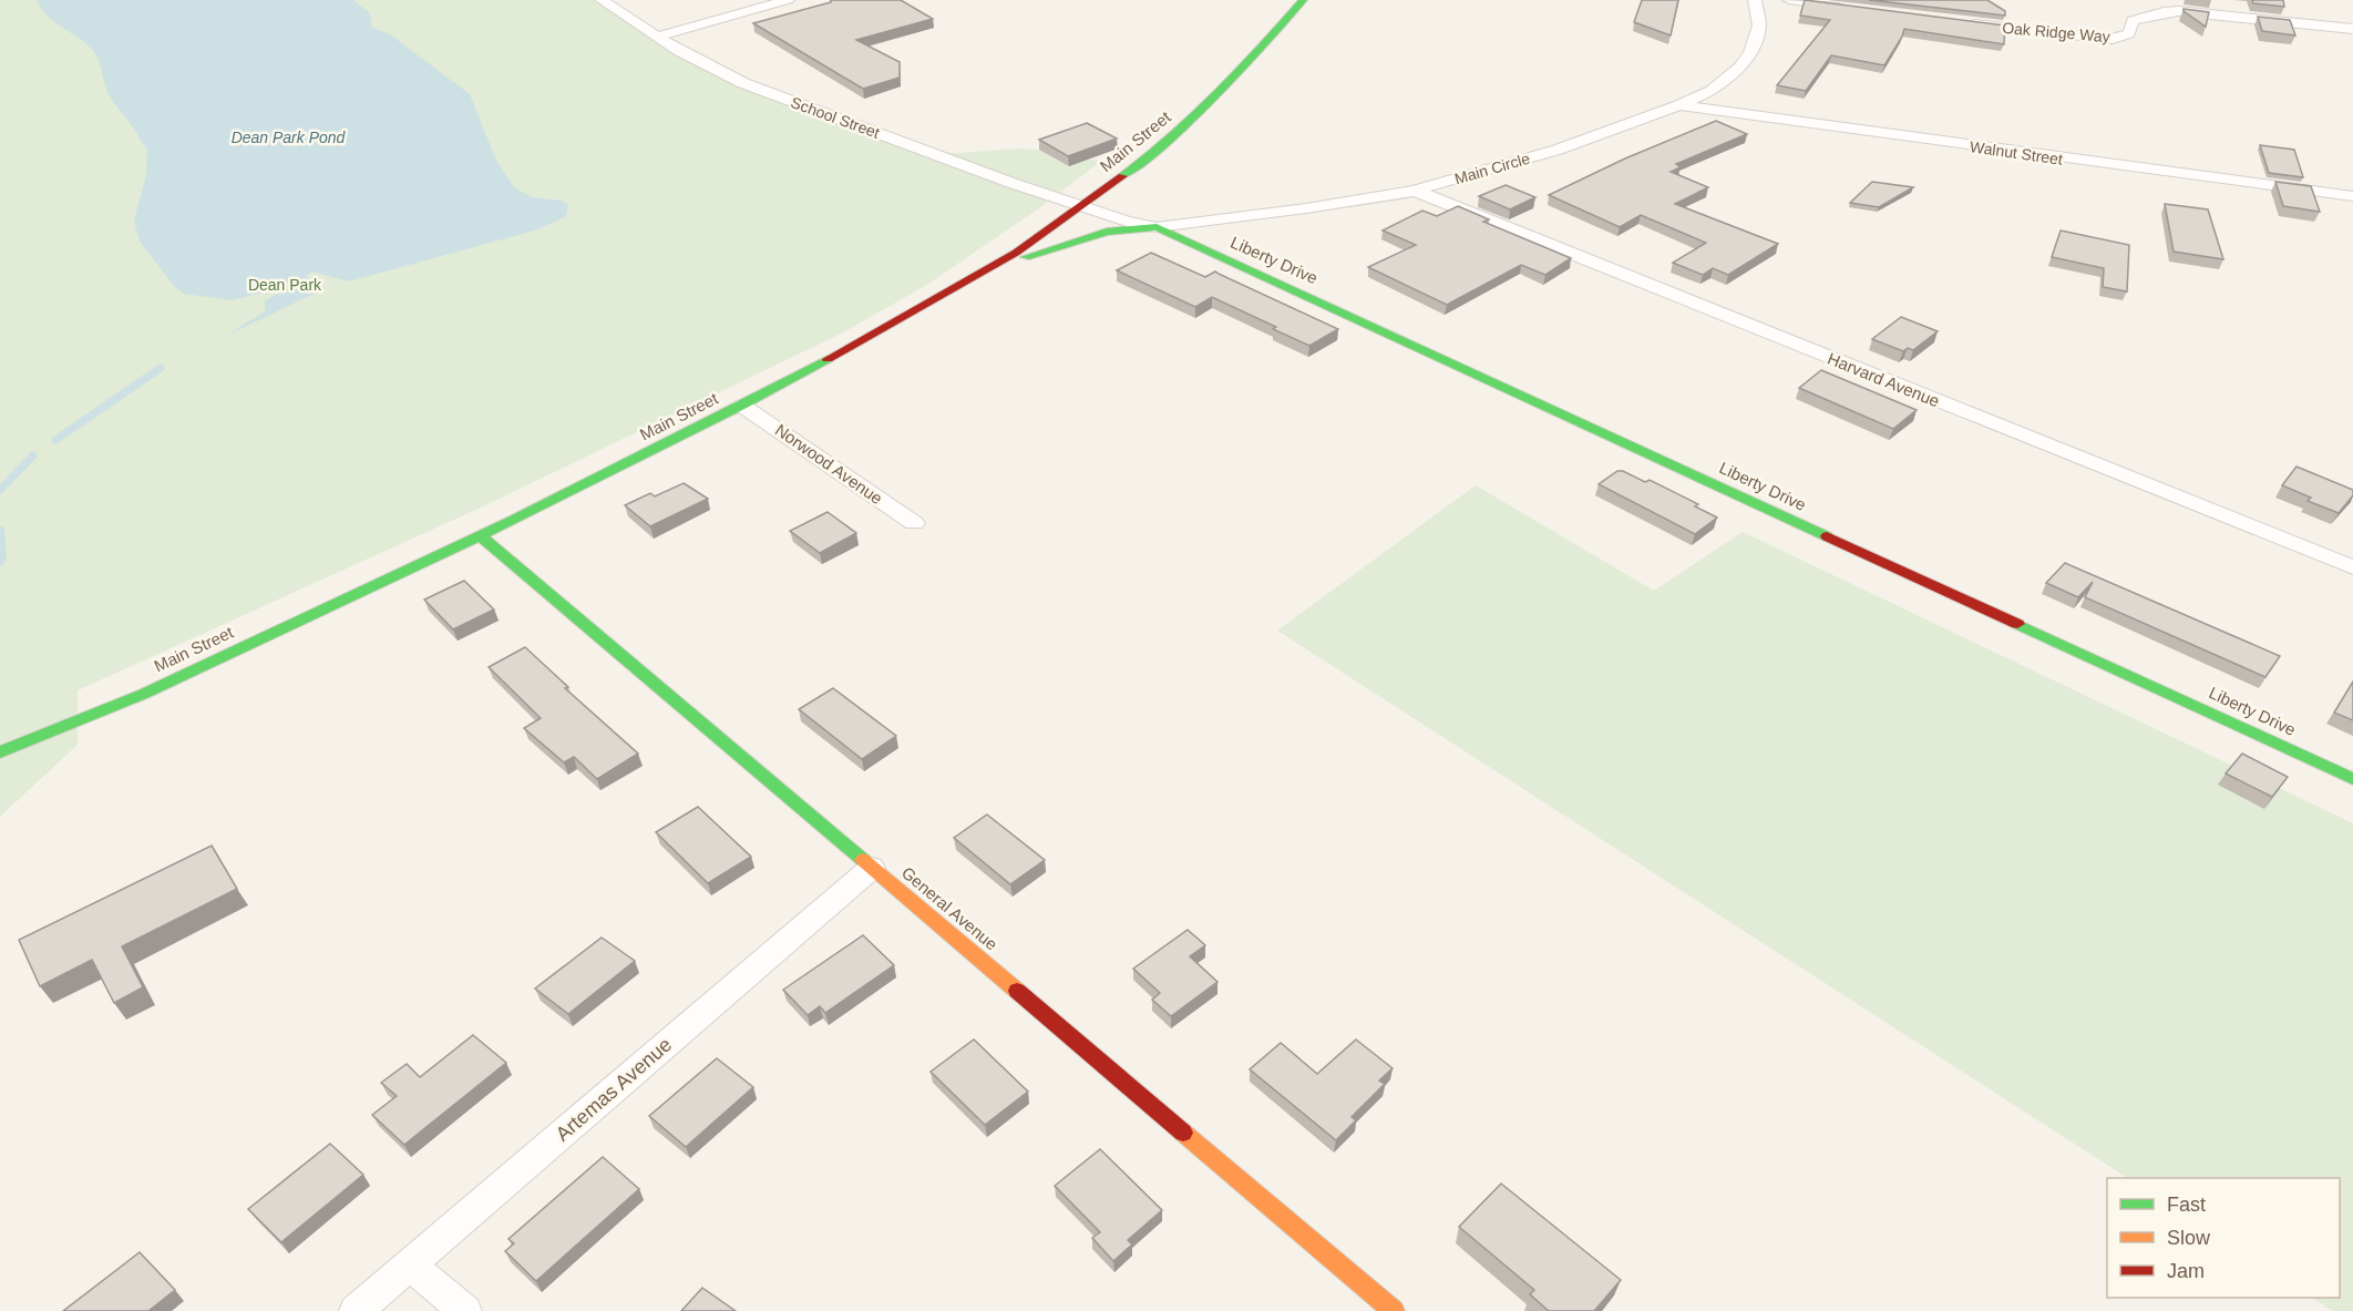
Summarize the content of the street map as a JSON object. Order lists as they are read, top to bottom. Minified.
{"streets":{"street":["Oak Ridge Way","School Street","Main Street","Walnut Street","Main Circle","Liberty Drive","Harvard Avenue","Norwood Avenue","General Avenue","Artemas Avenue"]},"crossings":[["School Street","Main Street"],["School Street","Main Circle"],["Main Street","Main Circle"],["Main Street","Norwood Avenue"],["Main Street","General Avenue"],["Walnut Street","Main Circle"],["Main Circle","Liberty Drive"],["Main Circle","Harvard Avenue"],["General Avenue","Artemas Avenue"]],"water":["Dean Park Pond"],"parks":["Dean Park"],"legend":["Fast","Slow","Jam"]}
